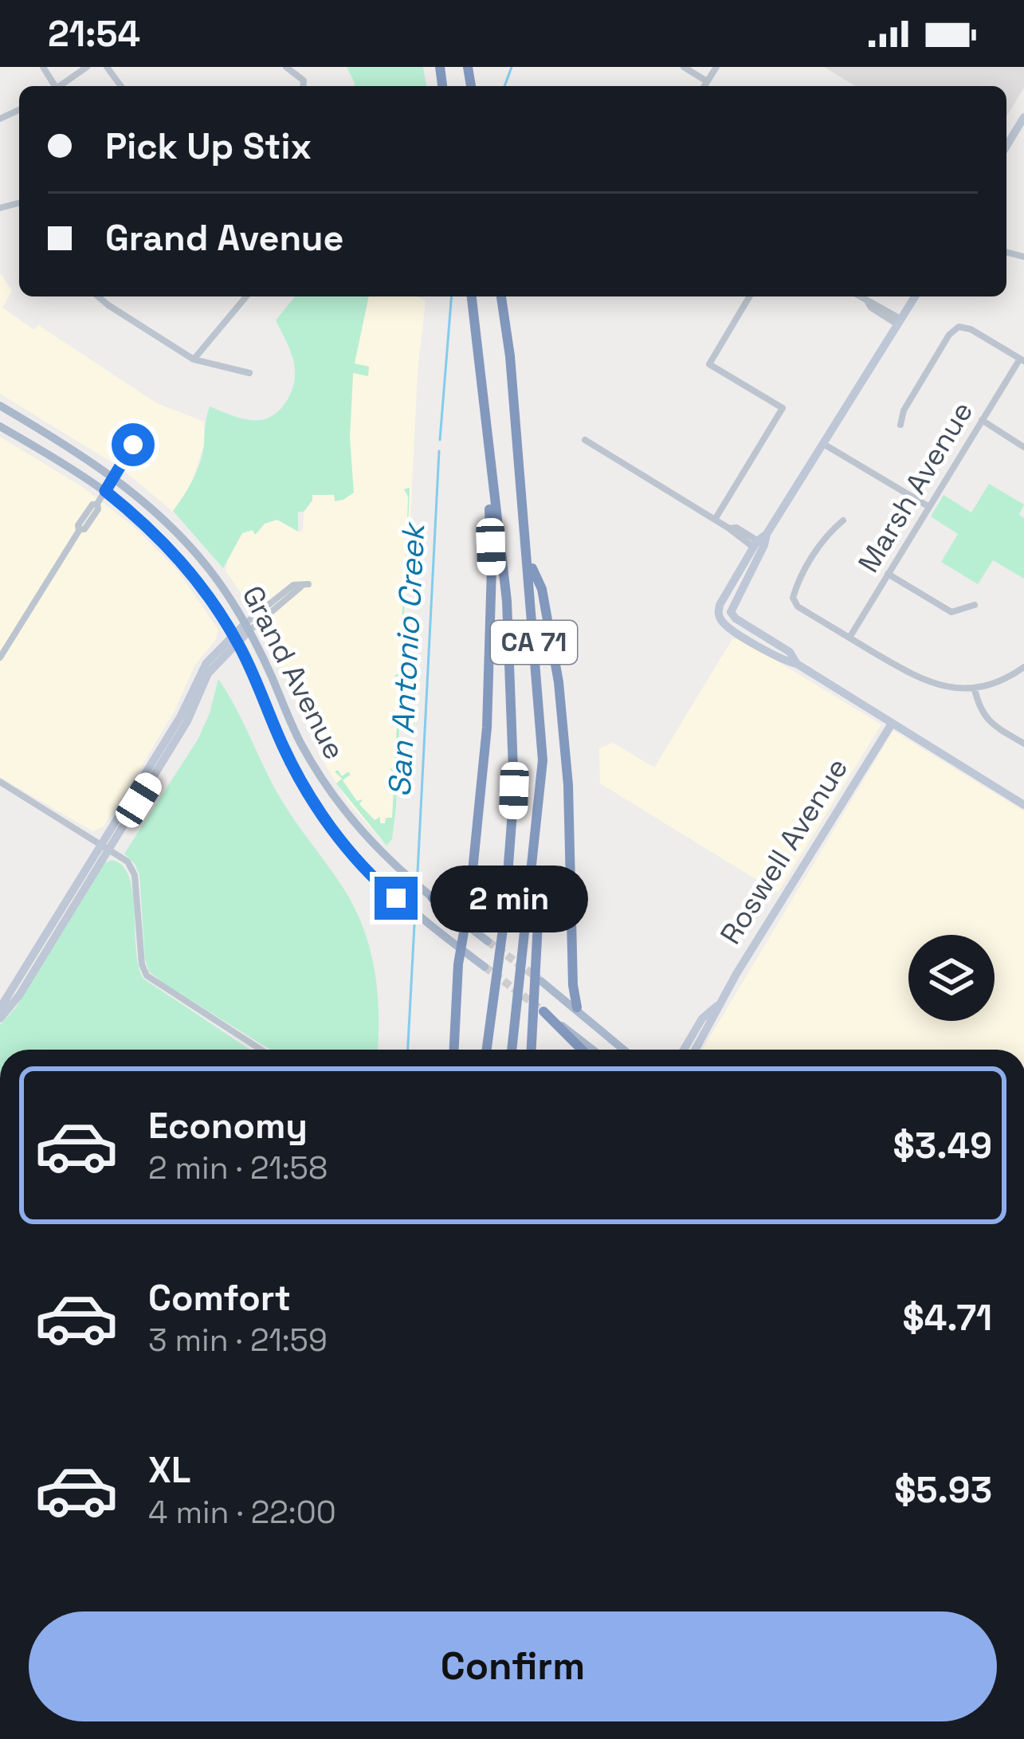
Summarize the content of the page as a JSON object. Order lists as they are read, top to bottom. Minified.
{"streets":{"highway":["CA 71"],"main road":["Grand Avenue","Roswell Avenue"],"street":["Marsh Avenue"]},"water":["San Antonio Creek"],"page":{"status":"21:54","banner":["Pick Up Stix","Grand Avenue"],"bubble":"2 min","list":[{"name":"Economy","note":"2 min · 21:58","value":"$3.49"},{"name":"Comfort","note":"3 min · 21:59","value":"$4.71"},{"name":"XL","note":"4 min · 22:00","value":"$5.93"}],"buttons":"Confirm"}}
